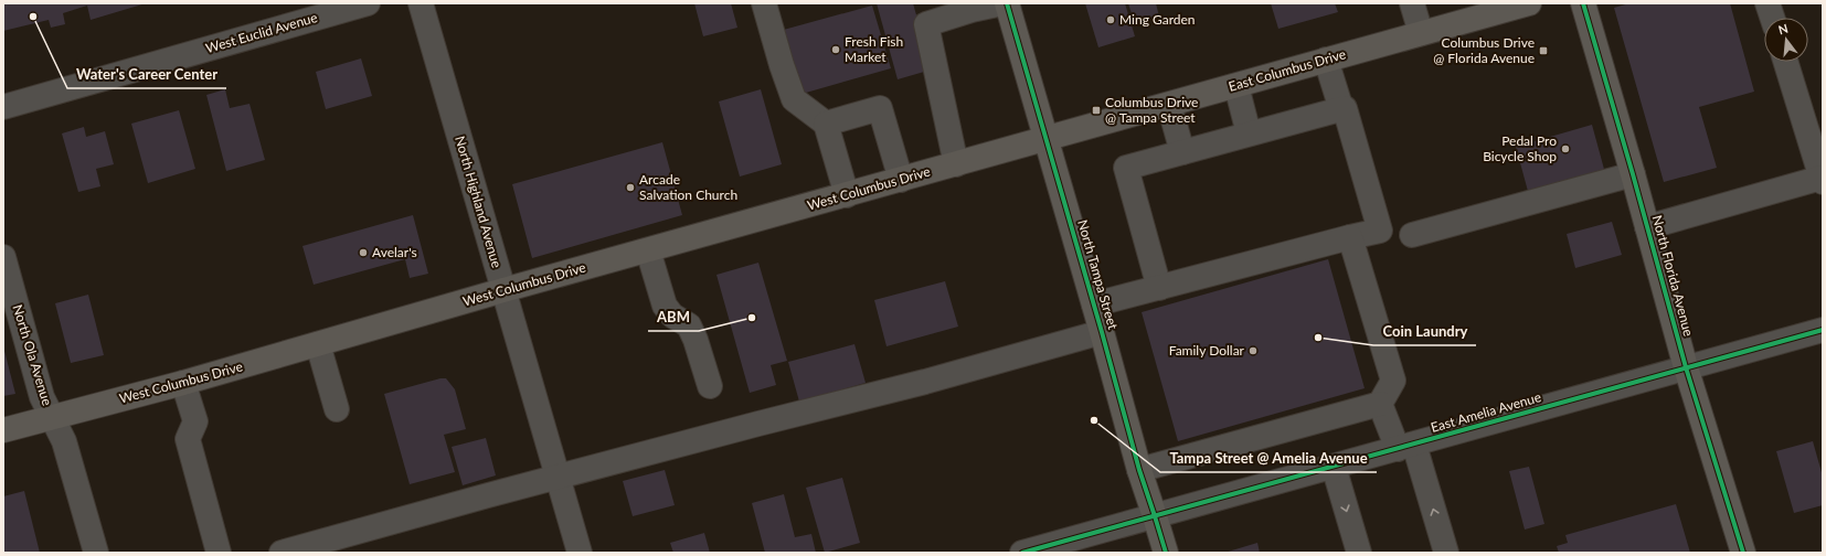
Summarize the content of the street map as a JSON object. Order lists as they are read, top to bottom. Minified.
{"streets":{"main road":["East Columbus Drive","West Columbus Drive","North Tampa Street","North Florida Avenue"],"street":["West Euclid Avenue","North Highland Avenue","North Ola Avenue","East Amelia Avenue"]},"crossings":[["East Columbus Drive","West Columbus Drive"],["East Columbus Drive","North Tampa Street"],["West Columbus Drive","North Highland Avenue"],["West Columbus Drive","North Tampa Street"],["West Columbus Drive","North Ola Avenue"],["North Tampa Street","East Amelia Avenue"],["North Florida Avenue","East Amelia Avenue"]],"places":{"other":["Water's Career Center","Ming Garden","Fresh Fish Market","Pedal Pro Bicycle Shop","Arcade Salvation Church","Avelar's","ABM","Coin Laundry","Family Dollar","Tampa Street @ Amelia Avenue"],"transit":["Columbus Drive @ Florida Avenue","Columbus Drive @ Tampa Street"]},"north":"top"}
